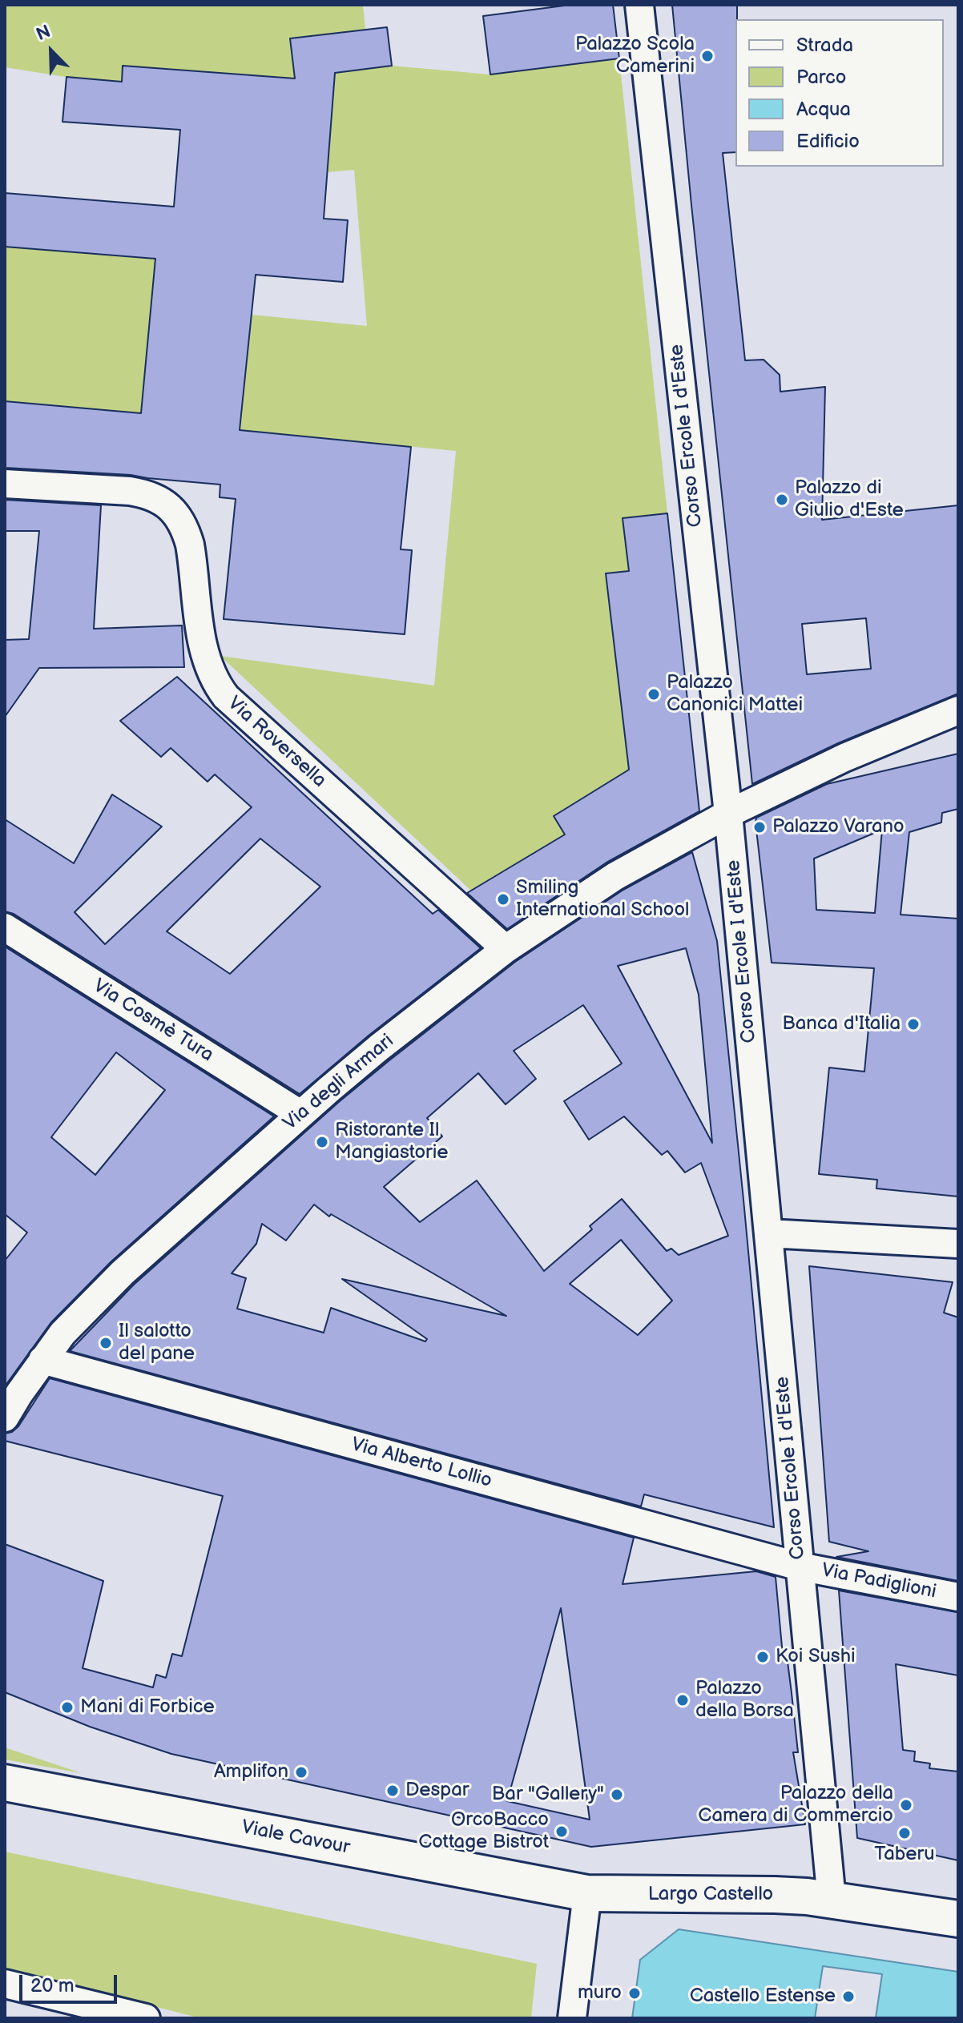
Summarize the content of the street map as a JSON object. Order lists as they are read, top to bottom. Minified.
{"streets":{"street":["Corso Ercole I d'Este","Via Roversella","Via Cosmè Tura","Via degli Armari","Via Alberto Lollio","Via Padiglioni","Viale Cavour","Largo Castello"]},"crossings":[["Corso Ercole I d'Este","Via degli Armari"],["Corso Ercole I d'Este","Via Alberto Lollio"],["Corso Ercole I d'Este","Via Padiglioni"],["Corso Ercole I d'Este","Largo Castello"],["Via Roversella","Via degli Armari"],["Via Cosmè Tura","Via degli Armari"],["Via degli Armari","Via Alberto Lollio"],["Via Alberto Lollio","Via Padiglioni"],["Viale Cavour","Largo Castello"]],"places":["Palazzo Scola Camerini","Palazzo di Giulio d'Este","Palazzo Canonici Mattei","Palazzo Varano","Smiling International School","Banca d'Italia","Ristorante Il Mangiastorie","Il salotto del pane","Koi Sushi","Palazzo della Borsa","Mani di Forbice","Amplifon","Despar","Bar \"Gallery\"","Palazzo della Camera di Commercio","OrcoBacco Cottage Bistrot","Taberu","muro","Castello Estense"],"legend":["Strada","Parco","Acqua","Edificio"],"scale_bar":"20 m","north":"top left"}
